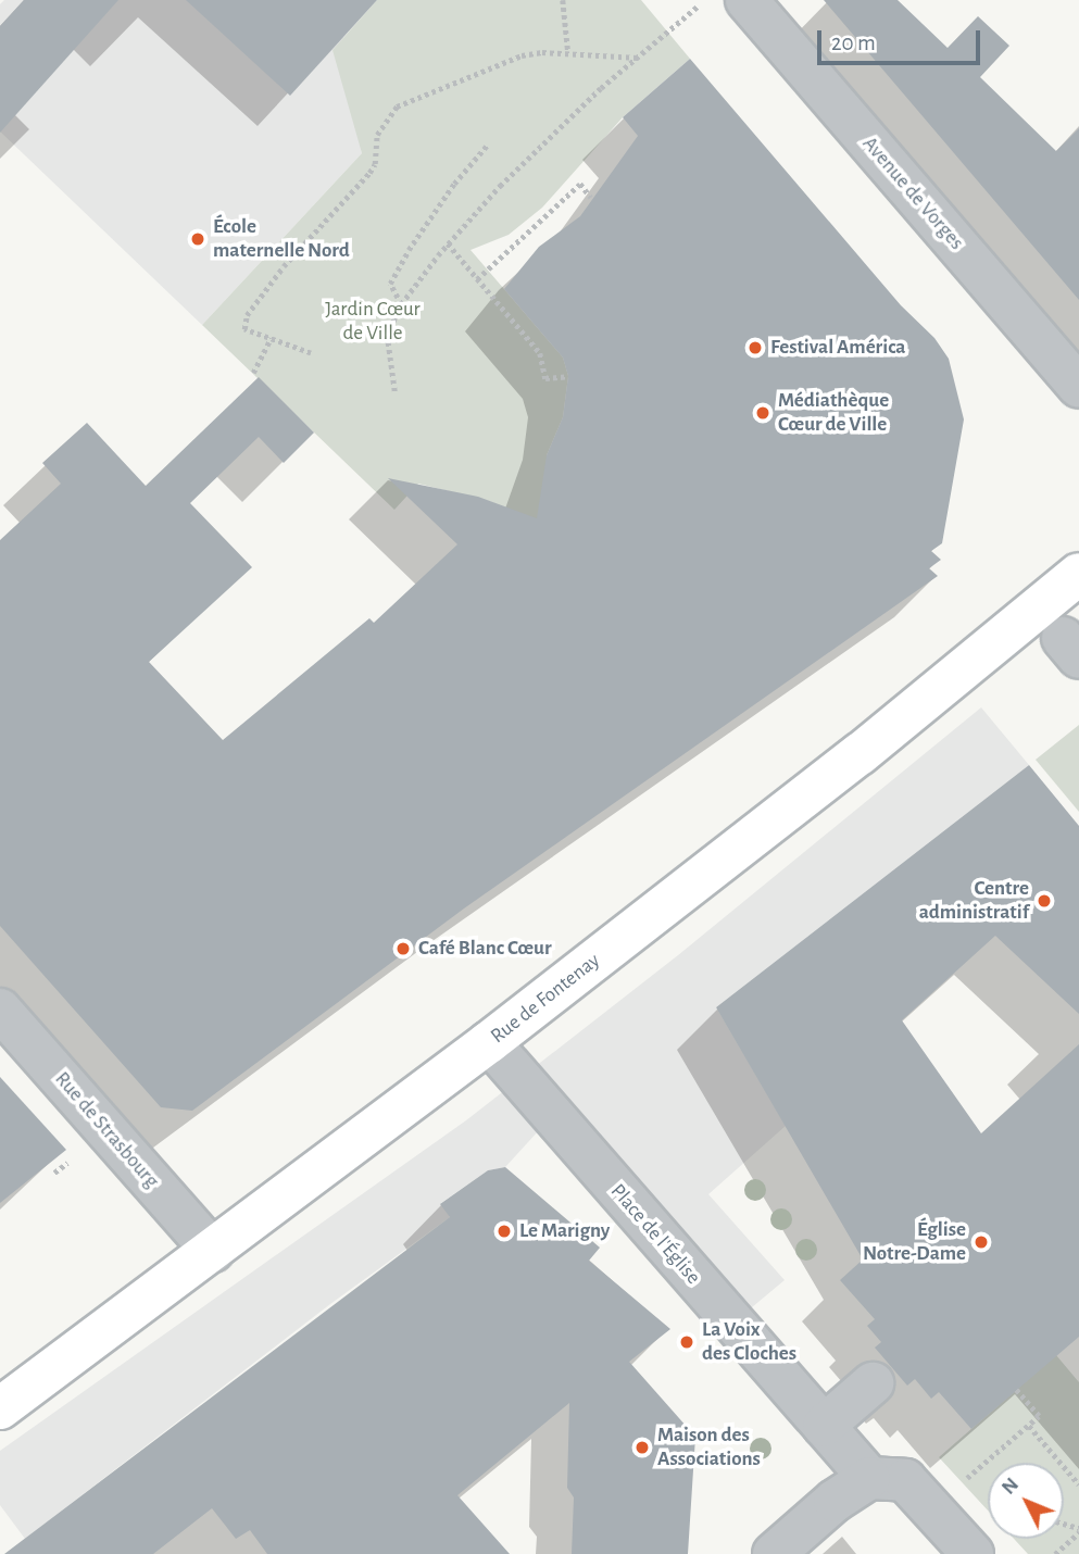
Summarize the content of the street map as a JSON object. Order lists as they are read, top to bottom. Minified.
{"streets":{"main road":["Rue de Fontenay"],"street":["Avenue de Vorges","Rue de Strasbourg","Place de l'Église"]},"crossings":[["Rue de Fontenay","Rue de Strasbourg"],["Rue de Fontenay","Place de l'Église"]],"parks":["Jardin Cœur de Ville"],"places":["École maternelle Nord","Festival América","Médiathèque Cœur de Ville","Centre administratif","Café Blanc Cœur","Le Marigny","Église Notre-Dame","La Voix des Cloches","Maison des Associations"],"scale_bar":"20 m","north":"top left"}
